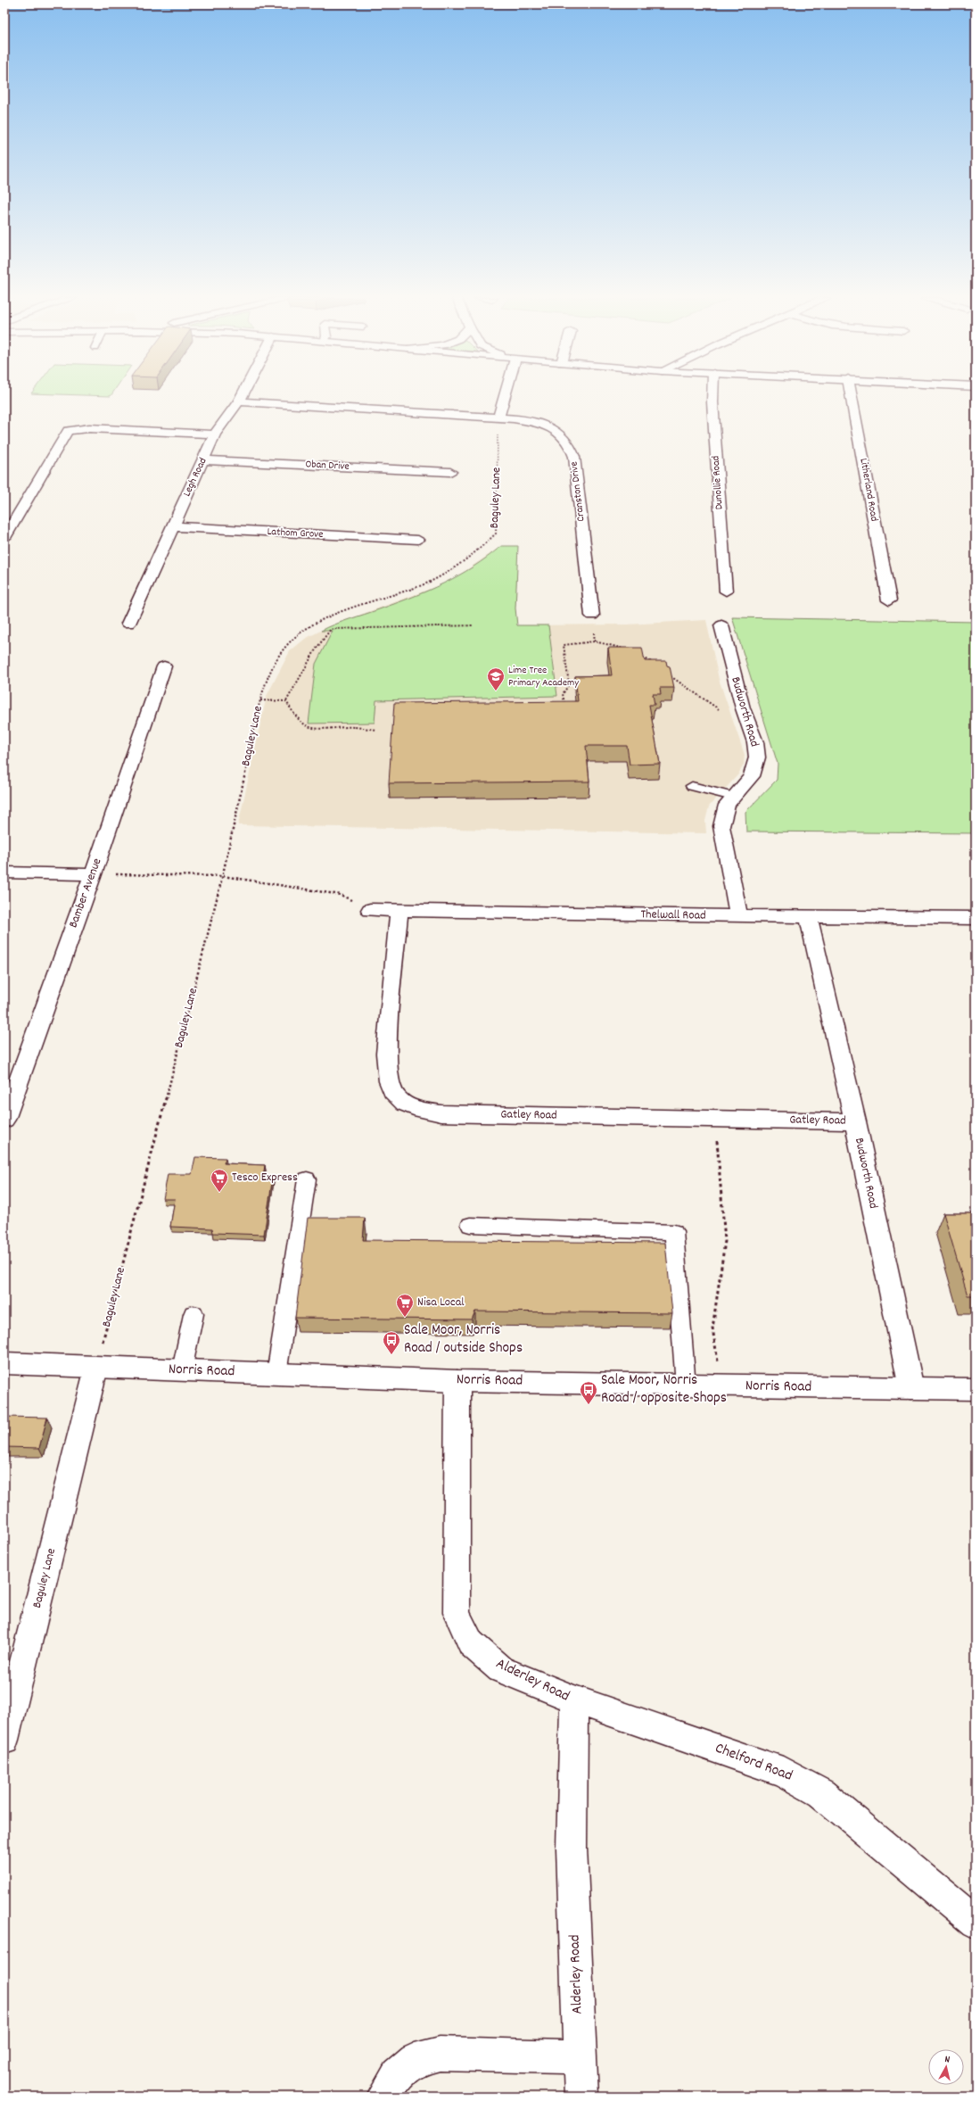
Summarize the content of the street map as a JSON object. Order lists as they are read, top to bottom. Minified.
{"streets":{"street":["Oban Drive","Legh Road","Dunollie Road","Litherland Road","Cranston Drive","Baguley Lane","Lathom Grove","Budworth Road","Bamber Avenue","Thelwall Road","Gatley Road","Norris Road","Alderley Road","Chelford Road"]},"crossings":[["Oban Drive","Legh Road"],["Legh Road","Cranston Drive"],["Legh Road","Lathom Grove"],["Cranston Drive","Baguley Lane"],["Baguley Lane","Norris Road"],["Budworth Road","Thelwall Road"],["Budworth Road","Gatley Road"],["Budworth Road","Norris Road"],["Thelwall Road","Gatley Road"],["Norris Road","Alderley Road"],["Alderley Road","Chelford Road"]],"places":{"school or university":["Lime Tree Primary Academy"],"supermarket":["Tesco Express","Nisa Local"],"bus stop":["Sale Moor, Norris Road / outside Shops","Sale Moor, Norris Road / opposite Shops"]},"north":"top"}
